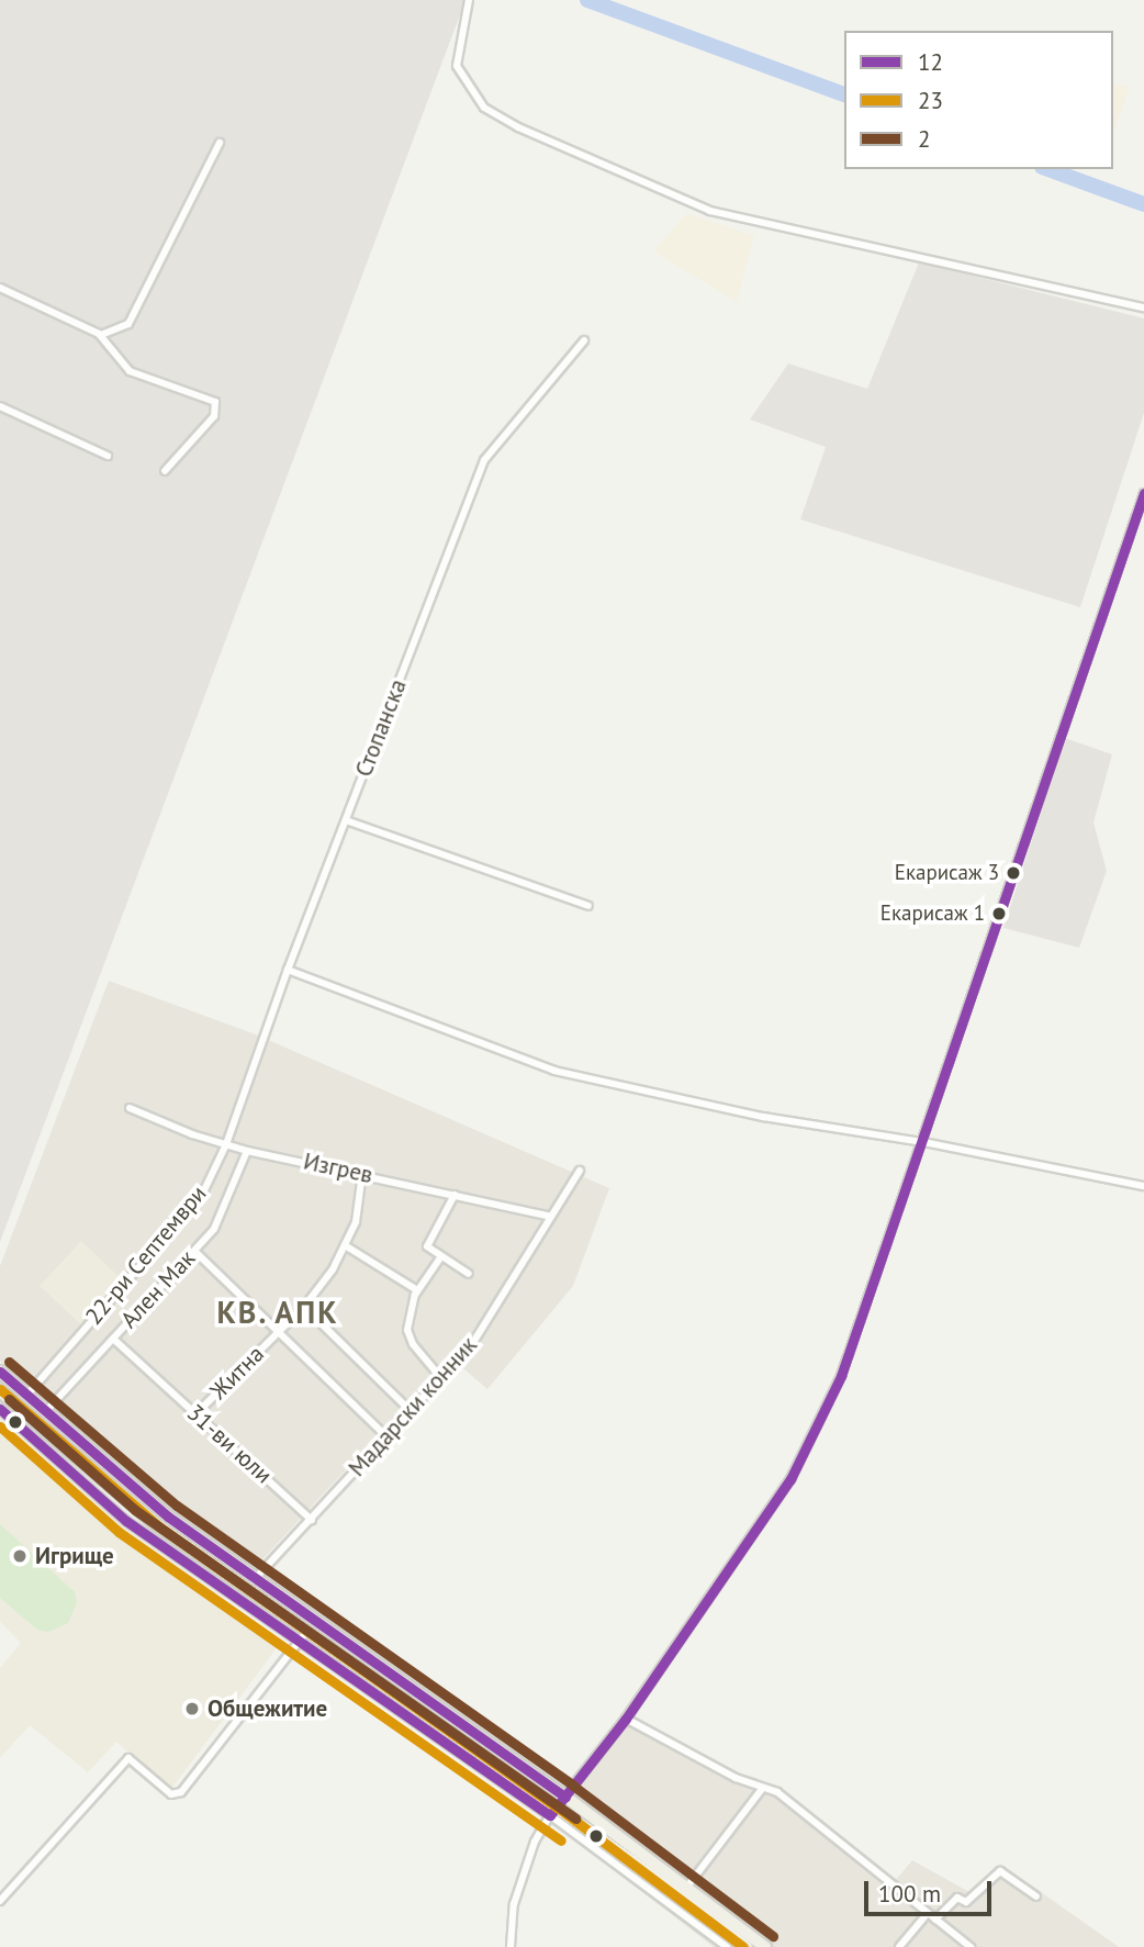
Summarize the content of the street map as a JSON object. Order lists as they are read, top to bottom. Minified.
{"streets":{"street":["Стопанска","Изгрев","22-ри Септември","Ален Мак","Житна","Мадарски конник","31-ви юли"]},"crossings":[["Стопанска","Изгрев"],["Стопанска","22-ри Септември"],["Изгрев","22-ри Септември"],["Изгрев","Ален Мак"],["Изгрев","Житна"],["Изгрев","Мадарски конник"],["Ален Мак","31-ви юли"],["Житна","31-ви юли"],["Мадарски конник","31-ви юли"]],"districts":["КВ. АПК"],"places":["Екарисаж 3","Екарисаж 1","Игрище","Общежитие"],"lines":["transit line 12","transit line 2","transit line 23"],"legend":["12","23","2"],"scale_bar":"100 m"}
